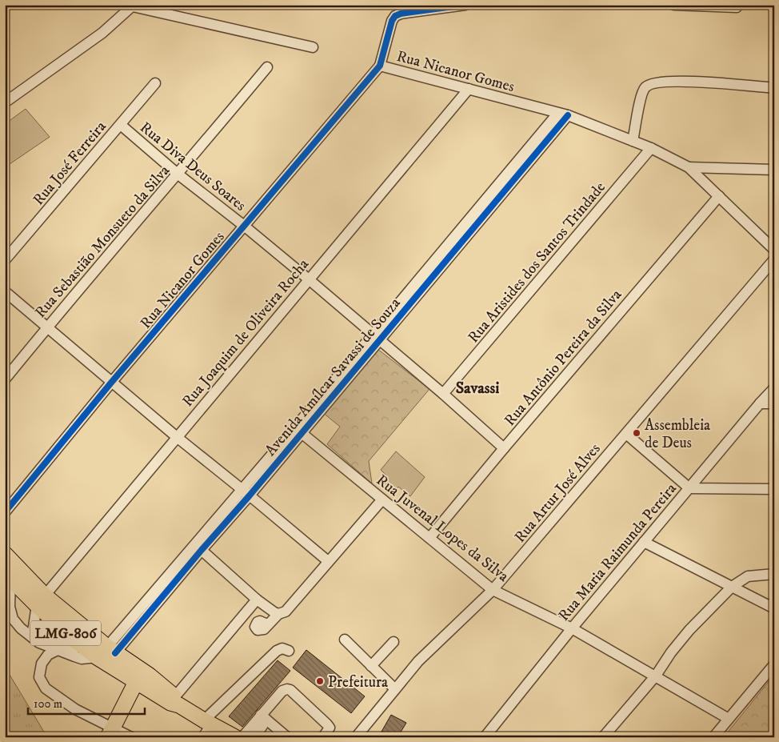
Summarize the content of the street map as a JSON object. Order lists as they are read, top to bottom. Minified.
{"streets":{"highway":["LMG-806"],"street":["Rua Nicanor Gomes","Rua José Ferreira","Rua Diva Deus Soares","Rua Sebastião Monsueto da Silva","Rua Aristides dos Santos Trindade","Rua Joaquim de Oliveira Rocha","Rua Antônio Pereira da Silva","Avenida Amílcar Savassi de Souza","Rua Artur José Alves","Rua Juvenal Lopes da Silva","Rua Maria Raimunda Pereira"]},"crossings":[["Rua Nicanor Gomes","Rua Diva Deus Soares"],["Rua Nicanor Gomes","Rua Aristides dos Santos Trindade"],["Rua Nicanor Gomes","Rua Joaquim de Oliveira Rocha"],["Rua Nicanor Gomes","Rua Antônio Pereira da Silva"],["Rua Nicanor Gomes","Avenida Amílcar Savassi de Souza"],["Rua José Ferreira","Rua Diva Deus Soares"],["Rua Diva Deus Soares","Rua Sebastião Monsueto da Silva"],["Rua Diva Deus Soares","Rua Aristides dos Santos Trindade"],["Rua Diva Deus Soares","Rua Joaquim de Oliveira Rocha"],["Rua Diva Deus Soares","Rua Antônio Pereira da Silva"],["Rua Diva Deus Soares","Avenida Amílcar Savassi de Souza"],["Rua Joaquim de Oliveira Rocha","LMG-806"],["Rua Antônio Pereira da Silva","Rua Juvenal Lopes da Silva"],["Avenida Amílcar Savassi de Souza","Rua Juvenal Lopes da Silva"],["Avenida Amílcar Savassi de Souza","LMG-806"],["Rua Artur José Alves","Rua Juvenal Lopes da Silva"],["Rua Juvenal Lopes da Silva","Rua Maria Raimunda Pereira"]],"districts":["Savassi"],"places":["Assembleia de Deus","Prefeitura"],"scale_bar":"100 m"}
